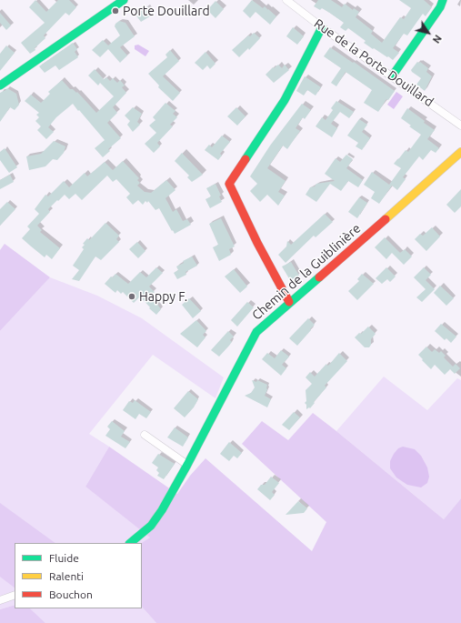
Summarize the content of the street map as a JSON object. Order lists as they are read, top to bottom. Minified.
{"streets":{"street":["Rue de la Porte Douillard","Chemin de la Guiblinière"]},"places":["Porte Douillard","Happy F."],"legend":["Fluide","Ralenti","Bouchon"],"north":"bottom right"}
